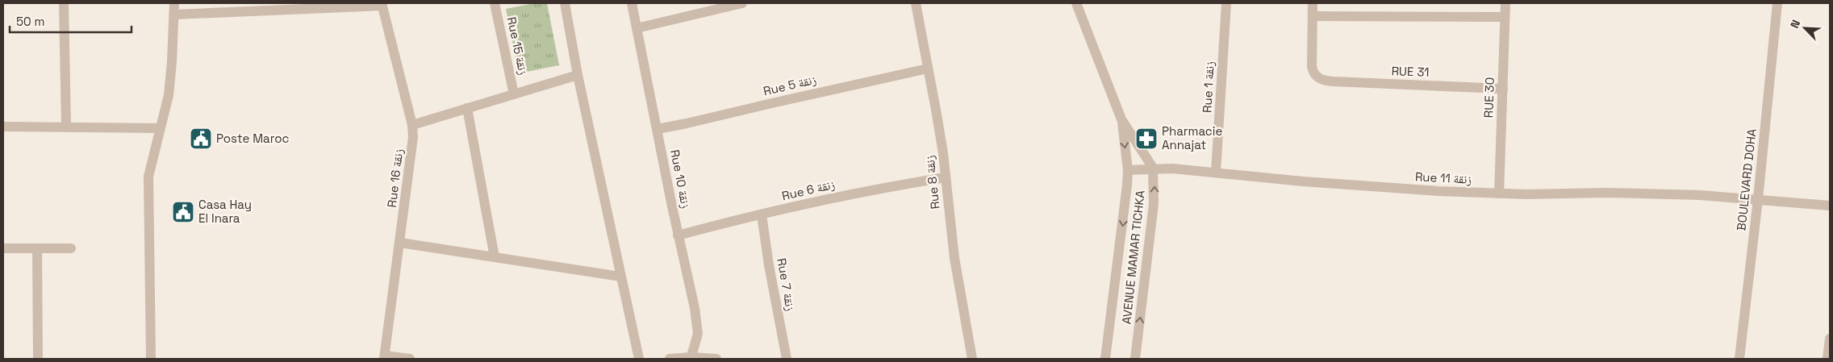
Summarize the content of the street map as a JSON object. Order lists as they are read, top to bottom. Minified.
{"streets":{"street":["Rue 15 زنقة","RUE 31","Rue 5 زنقة","Rue 1 زنقة","RUE 30","Rue 16 زنقة","Rue 11 زنقة","Rue 10 زنقة","BOULEVARD DOHA","Rue 8 زنقة","Rue 6 زنقة","AVENUE MAMAR TICHKA","Rue 7 زنقة"]},"crossings":[["RUE 31","RUE 30"],["Rue 5 زنقة","Rue 10 زنقة"],["Rue 5 زنقة","Rue 8 زنقة"],["Rue 1 زنقة","Rue 11 زنقة"],["RUE 30","Rue 11 زنقة"],["Rue 11 زنقة","BOULEVARD DOHA"],["Rue 11 زنقة","AVENUE MAMAR TICHKA"],["Rue 10 زنقة","Rue 6 زنقة"],["Rue 8 زنقة","Rue 6 زنقة"],["Rue 6 زنقة","Rue 7 زنقة"]],"places":{"public building":["Poste Maroc","Casa Hay El Inara"],"pharmacy":["Pharmacie Annajat"]},"scale_bar":"50 m","north":"top left"}
